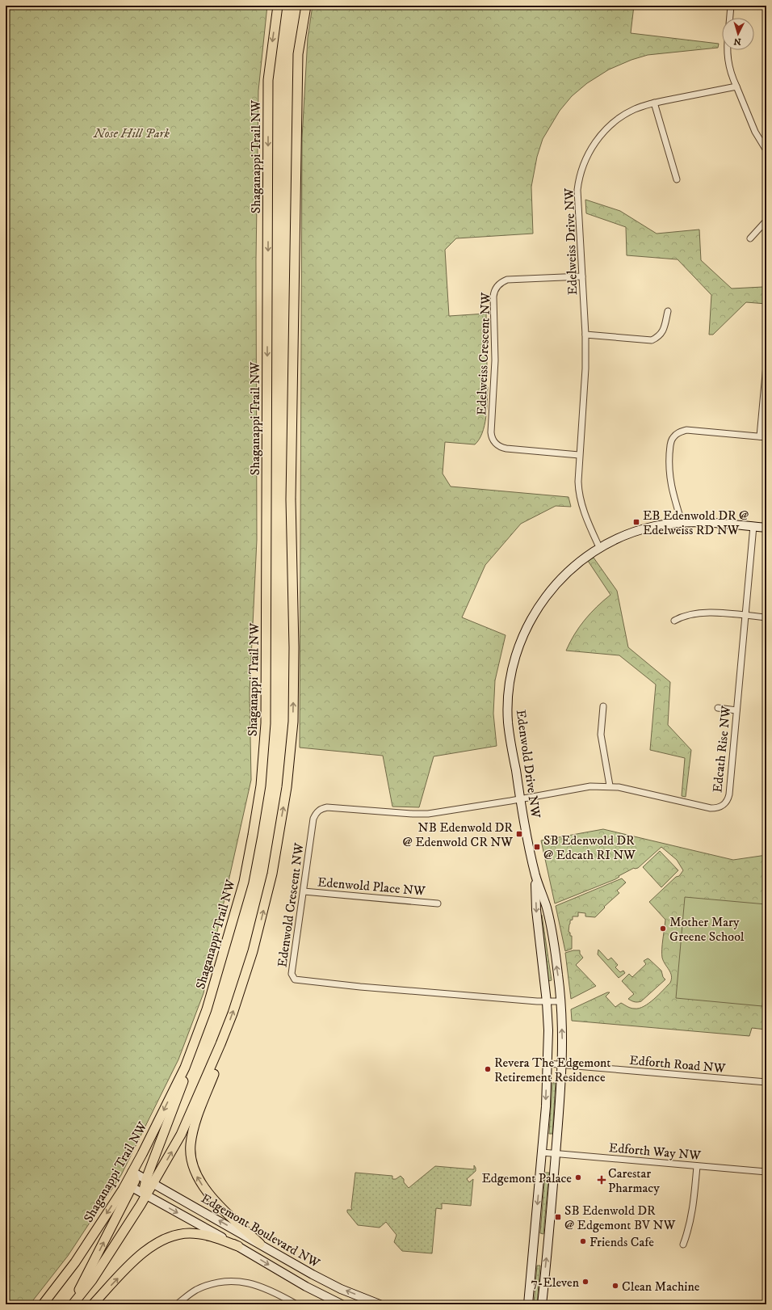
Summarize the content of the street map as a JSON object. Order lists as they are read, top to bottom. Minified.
{"streets":{"main road":["Shaganappi Trail NW"],"street":["Edelweiss Drive NW","Edelweiss Crescent NW","Edcath Rise NW","Edenwold Drive NW","Edenwold Place NW","Edenwold Crescent NW","Edforth Road NW","Edforth Way NW","Edgemont Boulevard NW"]},"crossings":[["Shaganappi Trail NW","Edgemont Boulevard NW"],["Edelweiss Drive NW","Edelweiss Crescent NW"],["Edelweiss Drive NW","Edenwold Drive NW"],["Edcath Rise NW","Edenwold Drive NW"],["Edcath Rise NW","Edenwold Crescent NW"],["Edenwold Drive NW","Edenwold Crescent NW"],["Edenwold Drive NW","Edforth Road NW"],["Edenwold Drive NW","Edforth Way NW"],["Edenwold Place NW","Edenwold Crescent NW"]],"parks":["Nose Hill Park"],"places":{"transit":["EB Edenwold DR @ Edelweiss RD NW","NB Edenwold DR @ Edenwold CR NW","SB Edenwold DR @ Edcath RI NW","SB Edenwold DR @ Edgemont BV NW"],"other":["Mother Mary Greene School","Revera The Edgemont Retirement Residence","Edgemont Palace","Friends Cafe","7-Eleven","Clean Machine"],"health":["Carestar Pharmacy"]},"north":"bottom"}
